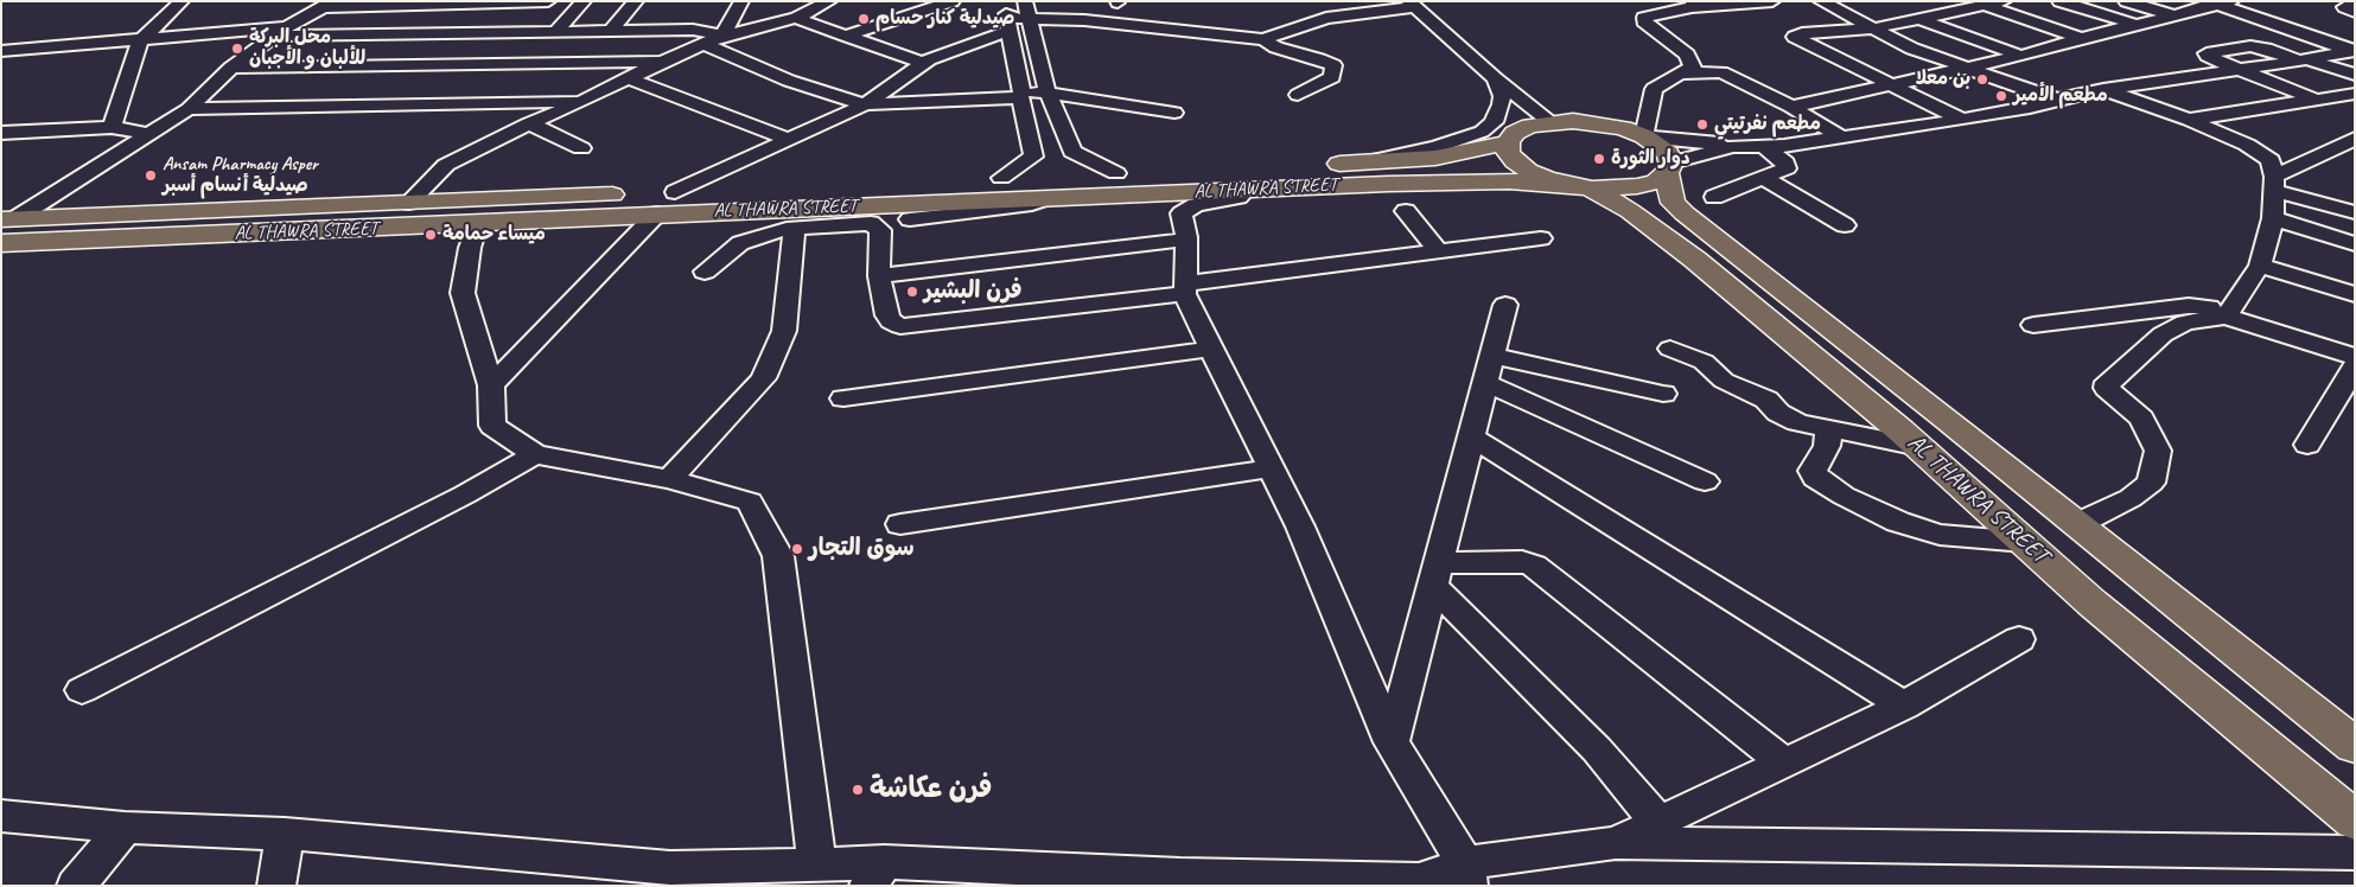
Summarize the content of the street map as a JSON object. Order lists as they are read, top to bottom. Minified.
{"streets":{"main road":["AL THAWRA STREET"]},"places":["صيدلية كنار حسام","محل البركة للألبان و الأجبان","بن معلا","مطعم الأمير","مطعم نفرتيتي","دوار الثورة","Ansam Pharmacy Asper صيدلية أنسام أسبر","ميساء حمامة","فرن البشير","سوق التجار","فرن عكاشة"]}
